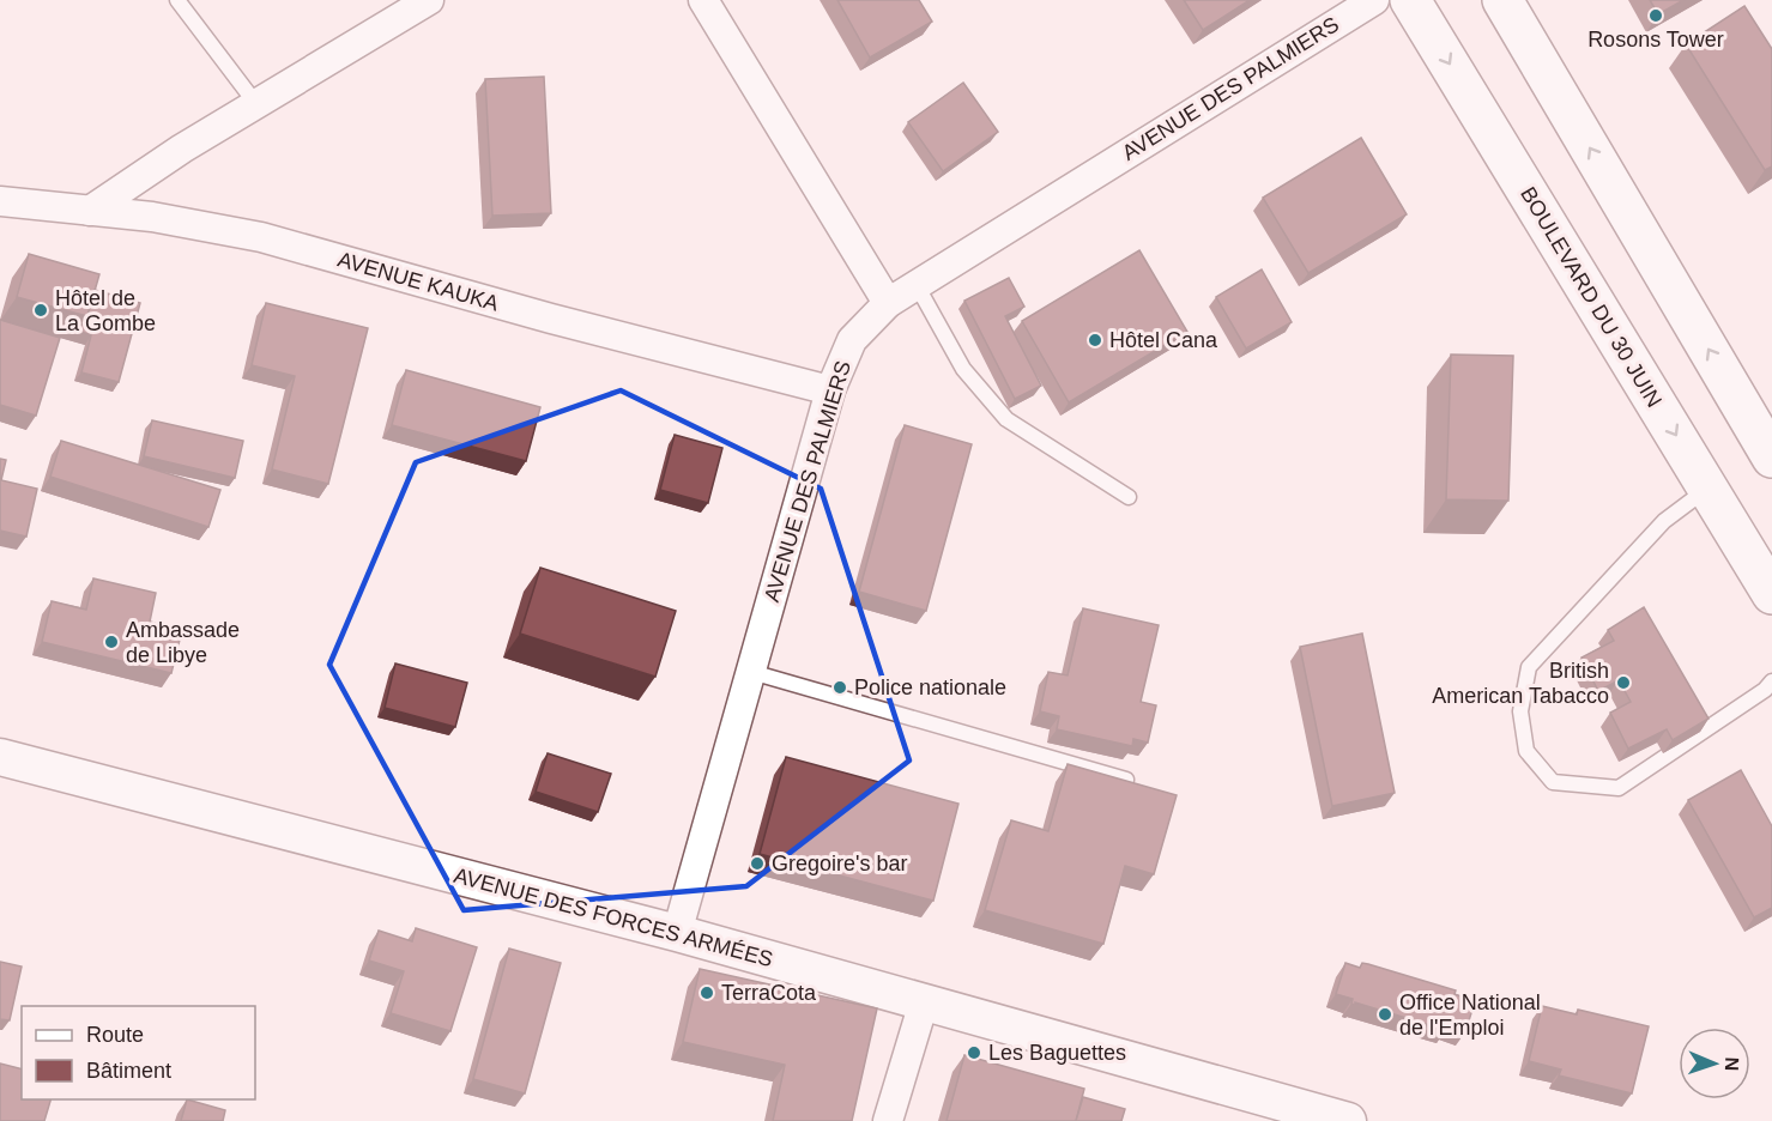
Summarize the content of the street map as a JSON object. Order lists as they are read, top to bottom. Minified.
{"streets":{"main road":["BOULEVARD DU 30 JUIN"],"street":["AVENUE DES PALMIERS","AVENUE KAUKA","AVENUE DES FORCES ARMÉES"]},"crossings":[["AVENUE DES PALMIERS","AVENUE KAUKA"],["AVENUE DES PALMIERS","AVENUE DES FORCES ARMÉES"]],"places":["Rosons Tower","Hôtel de La Gombe","Hôtel Cana","Ambassade de Libye","British American Tabacco","Police nationale","Gregoire's bar","TerraCota","Office National de l'Emploi","Les Baguettes"],"legend":["Route","Bâtiment"],"north":"right"}
